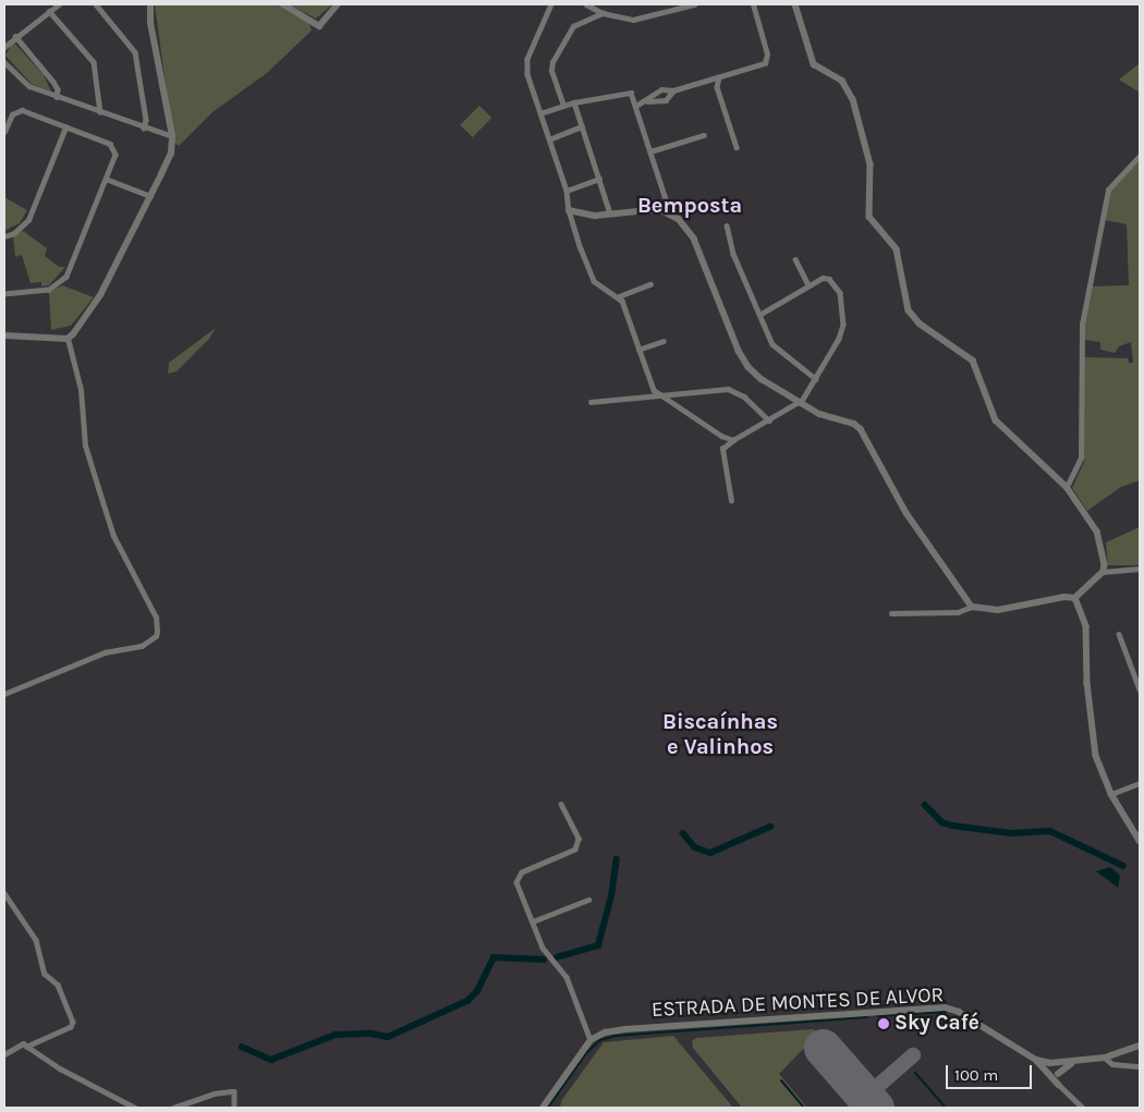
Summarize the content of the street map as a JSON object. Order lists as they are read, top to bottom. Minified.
{"streets":{"street":["ESTRADA DE MONTES DE ALVOR"]},"districts":["Bemposta","Biscaínhas e Valinhos"],"places":["Sky Café"],"scale_bar":"100 m"}
